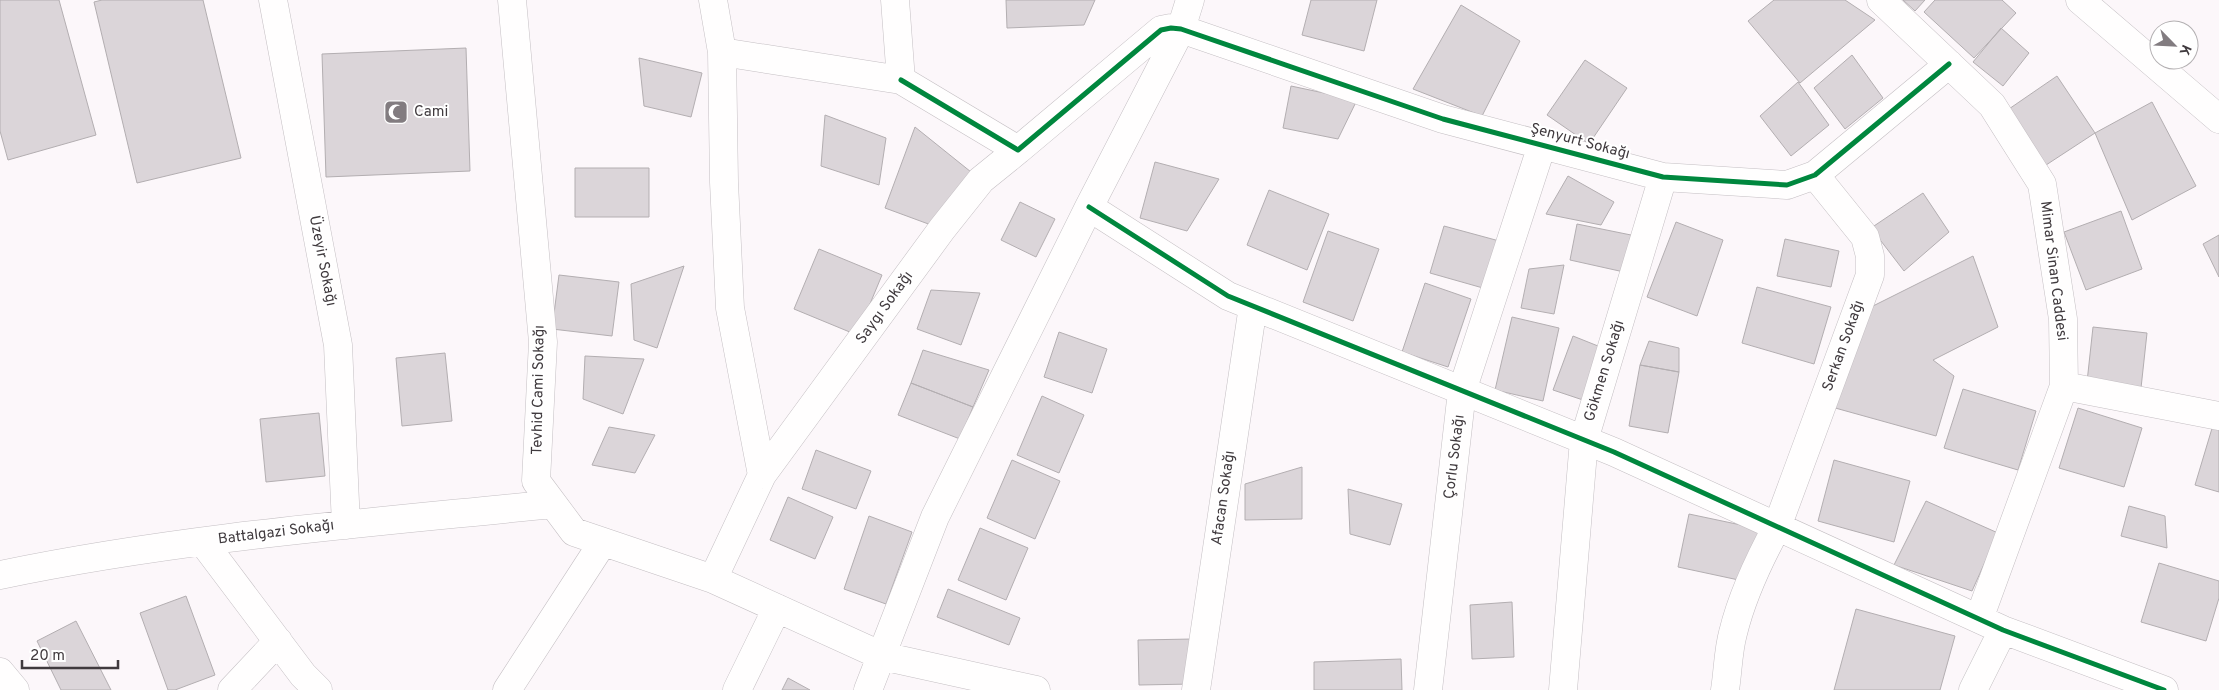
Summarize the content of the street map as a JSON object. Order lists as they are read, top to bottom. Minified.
{"streets":{"street":["Şenyurt Sokağı","Üzeyir Sokağı","Mimar Sinan Caddesi","Saygı Sokağı","Serkan Sokağı","Gökmen Sokağı","Tevhid Cami Sokağı","Çorlu Sokağı","Afacan Sokağı","Battalgazi Sokağı"]},"crossings":[["Şenyurt Sokağı","Mimar Sinan Caddesi"],["Şenyurt Sokağı","Saygı Sokağı"],["Şenyurt Sokağı","Serkan Sokağı"],["Şenyurt Sokağı","Gökmen Sokağı"],["Şenyurt Sokağı","Çorlu Sokağı"],["Üzeyir Sokağı","Battalgazi Sokağı"],["Saygı Sokağı","Tevhid Cami Sokağı"],["Tevhid Cami Sokağı","Battalgazi Sokağı"]],"places":{"mosque":["Cami"]},"scale_bar":"20 m","north":"bottom right"}
